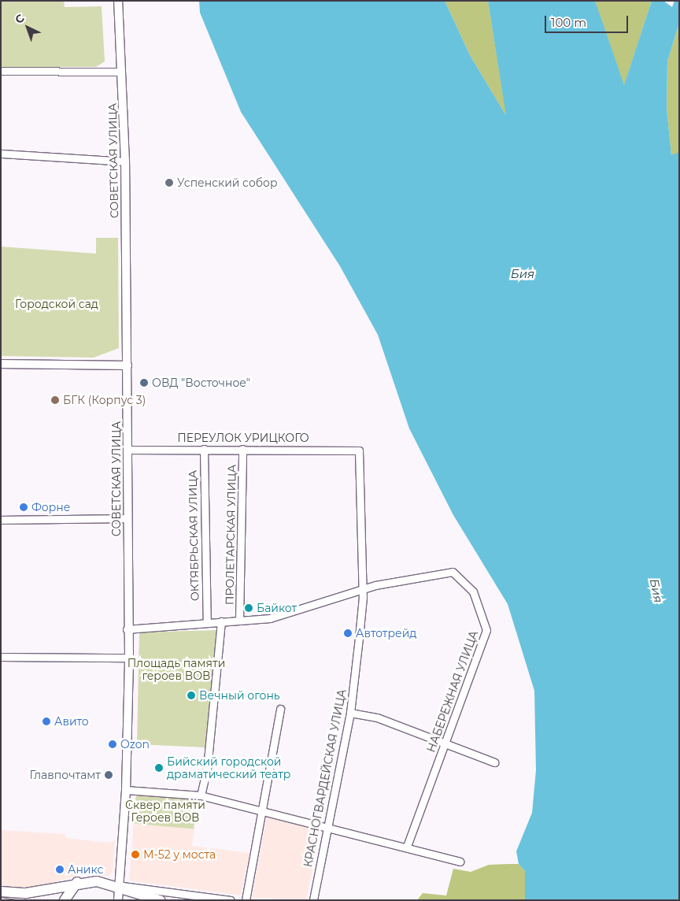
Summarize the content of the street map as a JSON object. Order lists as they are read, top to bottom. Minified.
{"streets":{"street":["СОВЕТСКАЯ УЛИЦА","ПЕРЕУЛОК УРИЦКОГО","ПРОЛЕТАРСКАЯ УЛИЦА","ОКТЯБРЬСКАЯ УЛИЦА","НАБЕРЕЖНАЯ УЛИЦА","КРАСНОГВАРДЕЙСКАЯ УЛИЦА"]},"crossings":[["СОВЕТСКАЯ УЛИЦА","ПЕРЕУЛОК УРИЦКОГО"],["ПЕРЕУЛОК УРИЦКОГО","ПРОЛЕТАРСКАЯ УЛИЦА"],["ПЕРЕУЛОК УРИЦКОГО","ОКТЯБРЬСКАЯ УЛИЦА"],["ПЕРЕУЛОК УРИЦКОГО","КРАСНОГВАРДЕЙСКАЯ УЛИЦА"],["НАБЕРЕЖНАЯ УЛИЦА","КРАСНОГВАРДЕЙСКАЯ УЛИЦА"]],"water":["Бия"],"parks":["Городской сад","Площадь памяти героев ВОВ","Сквер памяти Героев ВОВ"],"places":["Успенский собор","ОВД \"Восточное\"","БГК (Корпус 3)","Форне","Байкот","Автотрейд","Вечный огонь","Авито","Ozon","Бийский городской драматический театр","Главпочтамт","М-52 у моста","Аникс"],"scale_bar":"100 m","north":"top left"}
